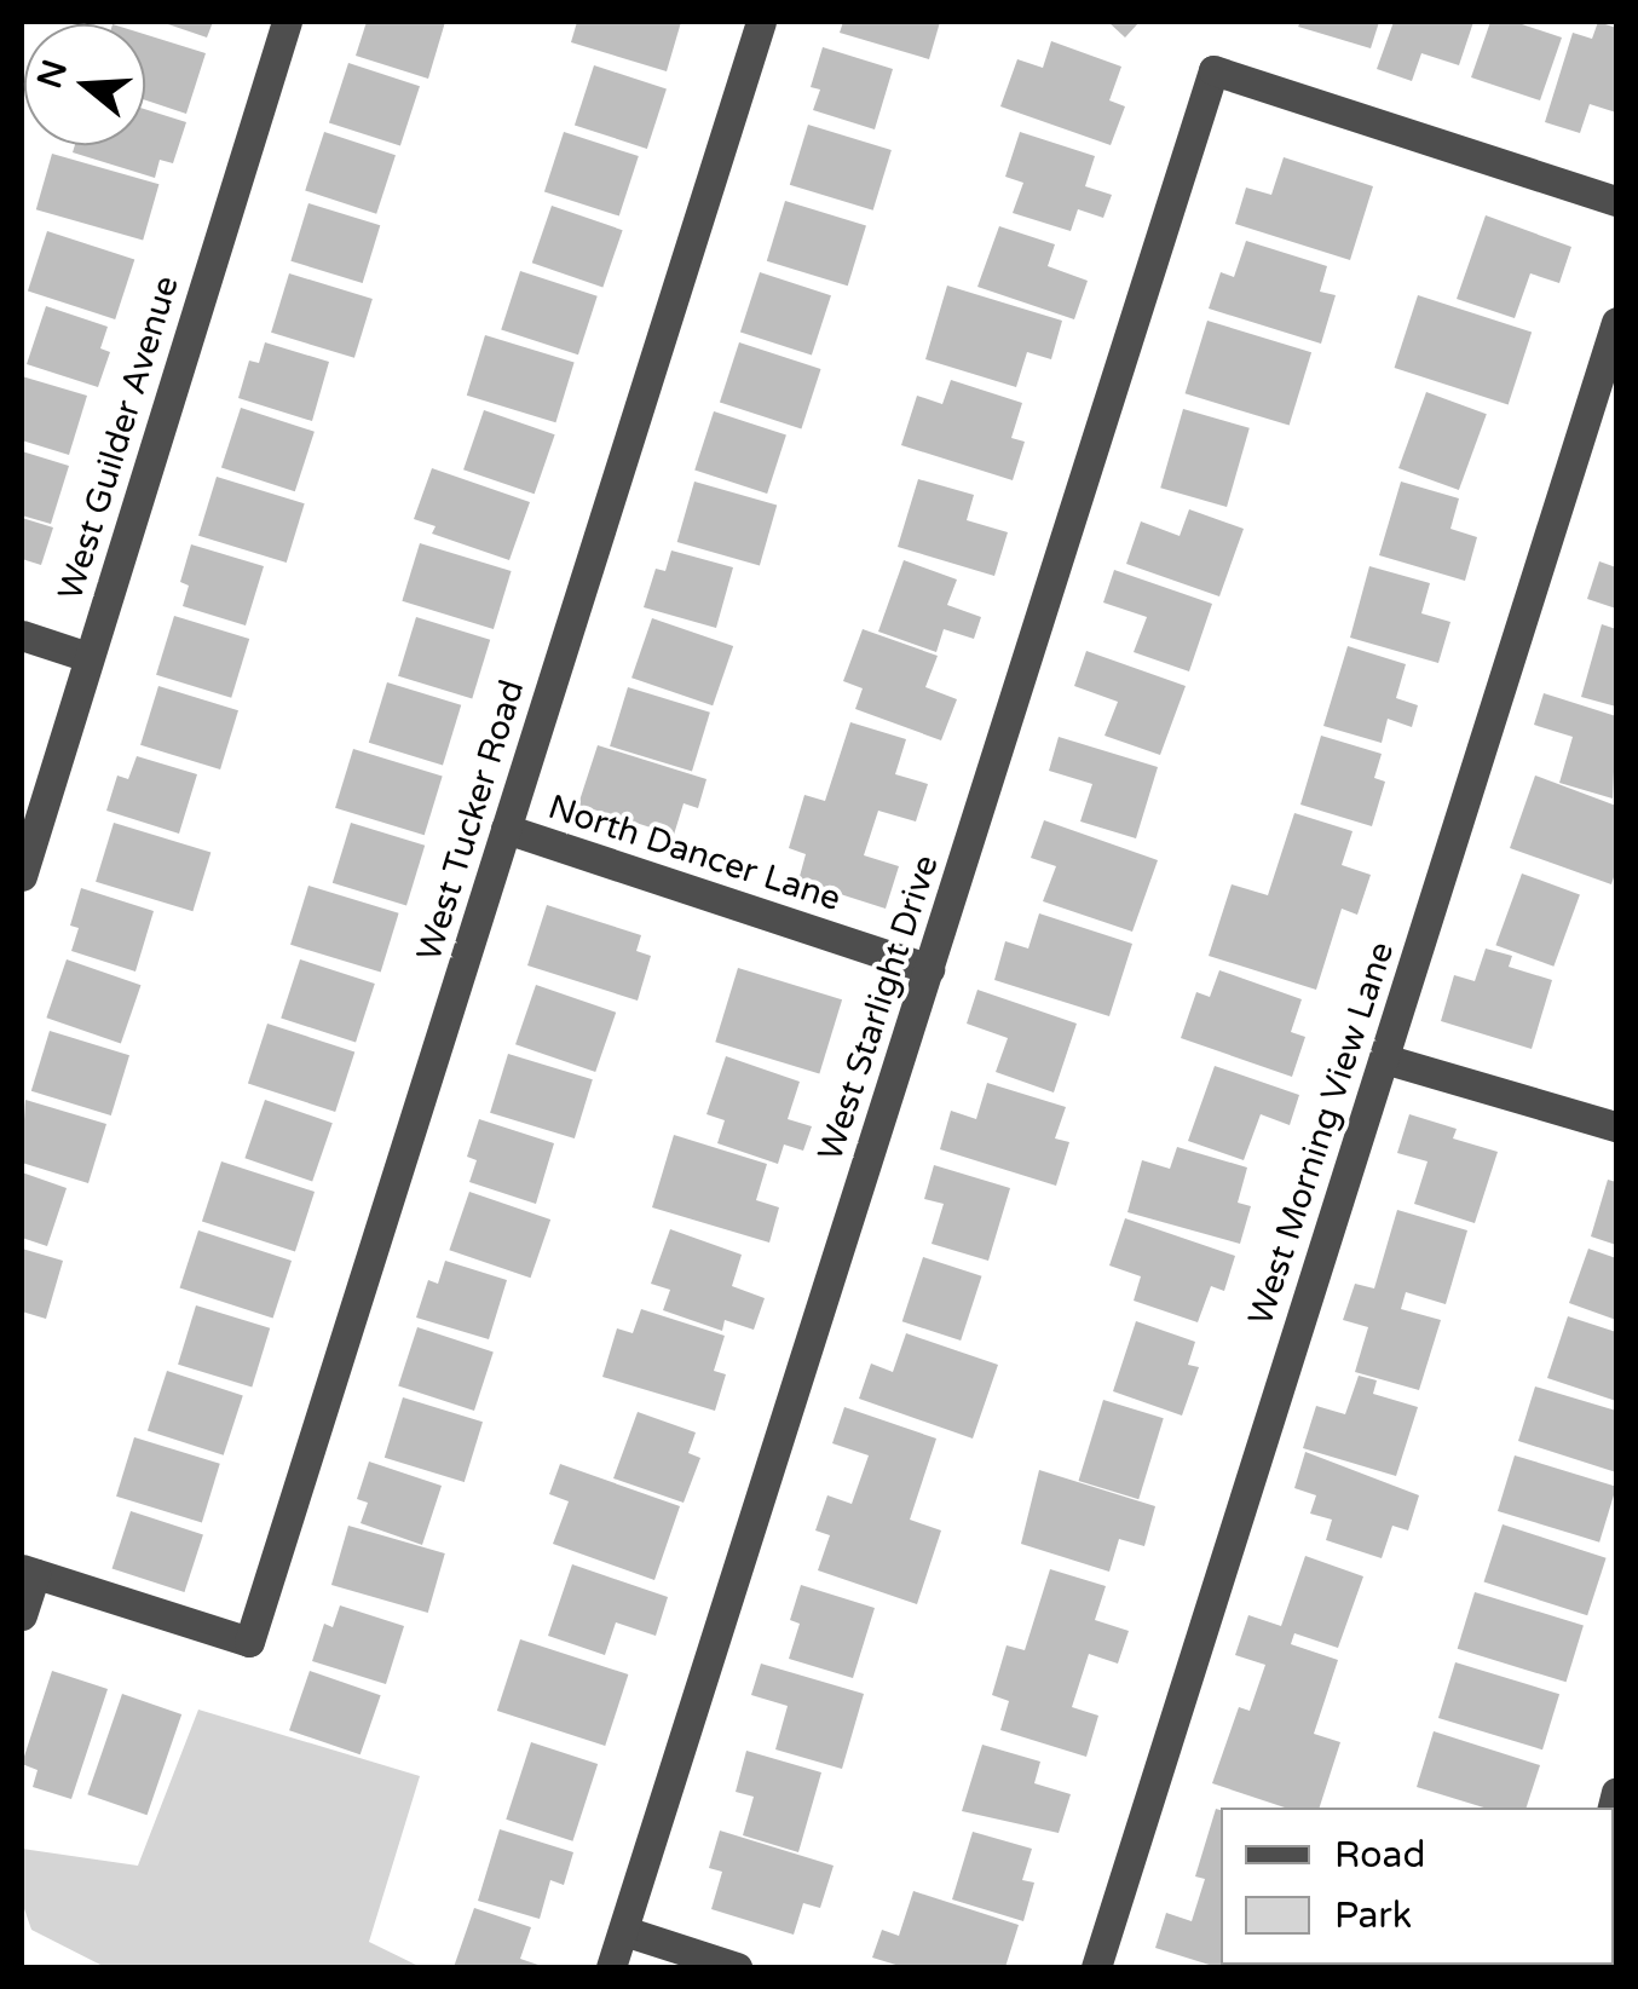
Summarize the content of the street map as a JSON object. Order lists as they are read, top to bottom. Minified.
{"streets":{"street":["West Guilder Avenue","West Tucker Road","North Dancer Lane","West Starlight Drive","West Morning View Lane"]},"crossings":[["West Tucker Road","North Dancer Lane"],["North Dancer Lane","West Starlight Drive"]],"legend":["Road","Park"],"north":"left"}
